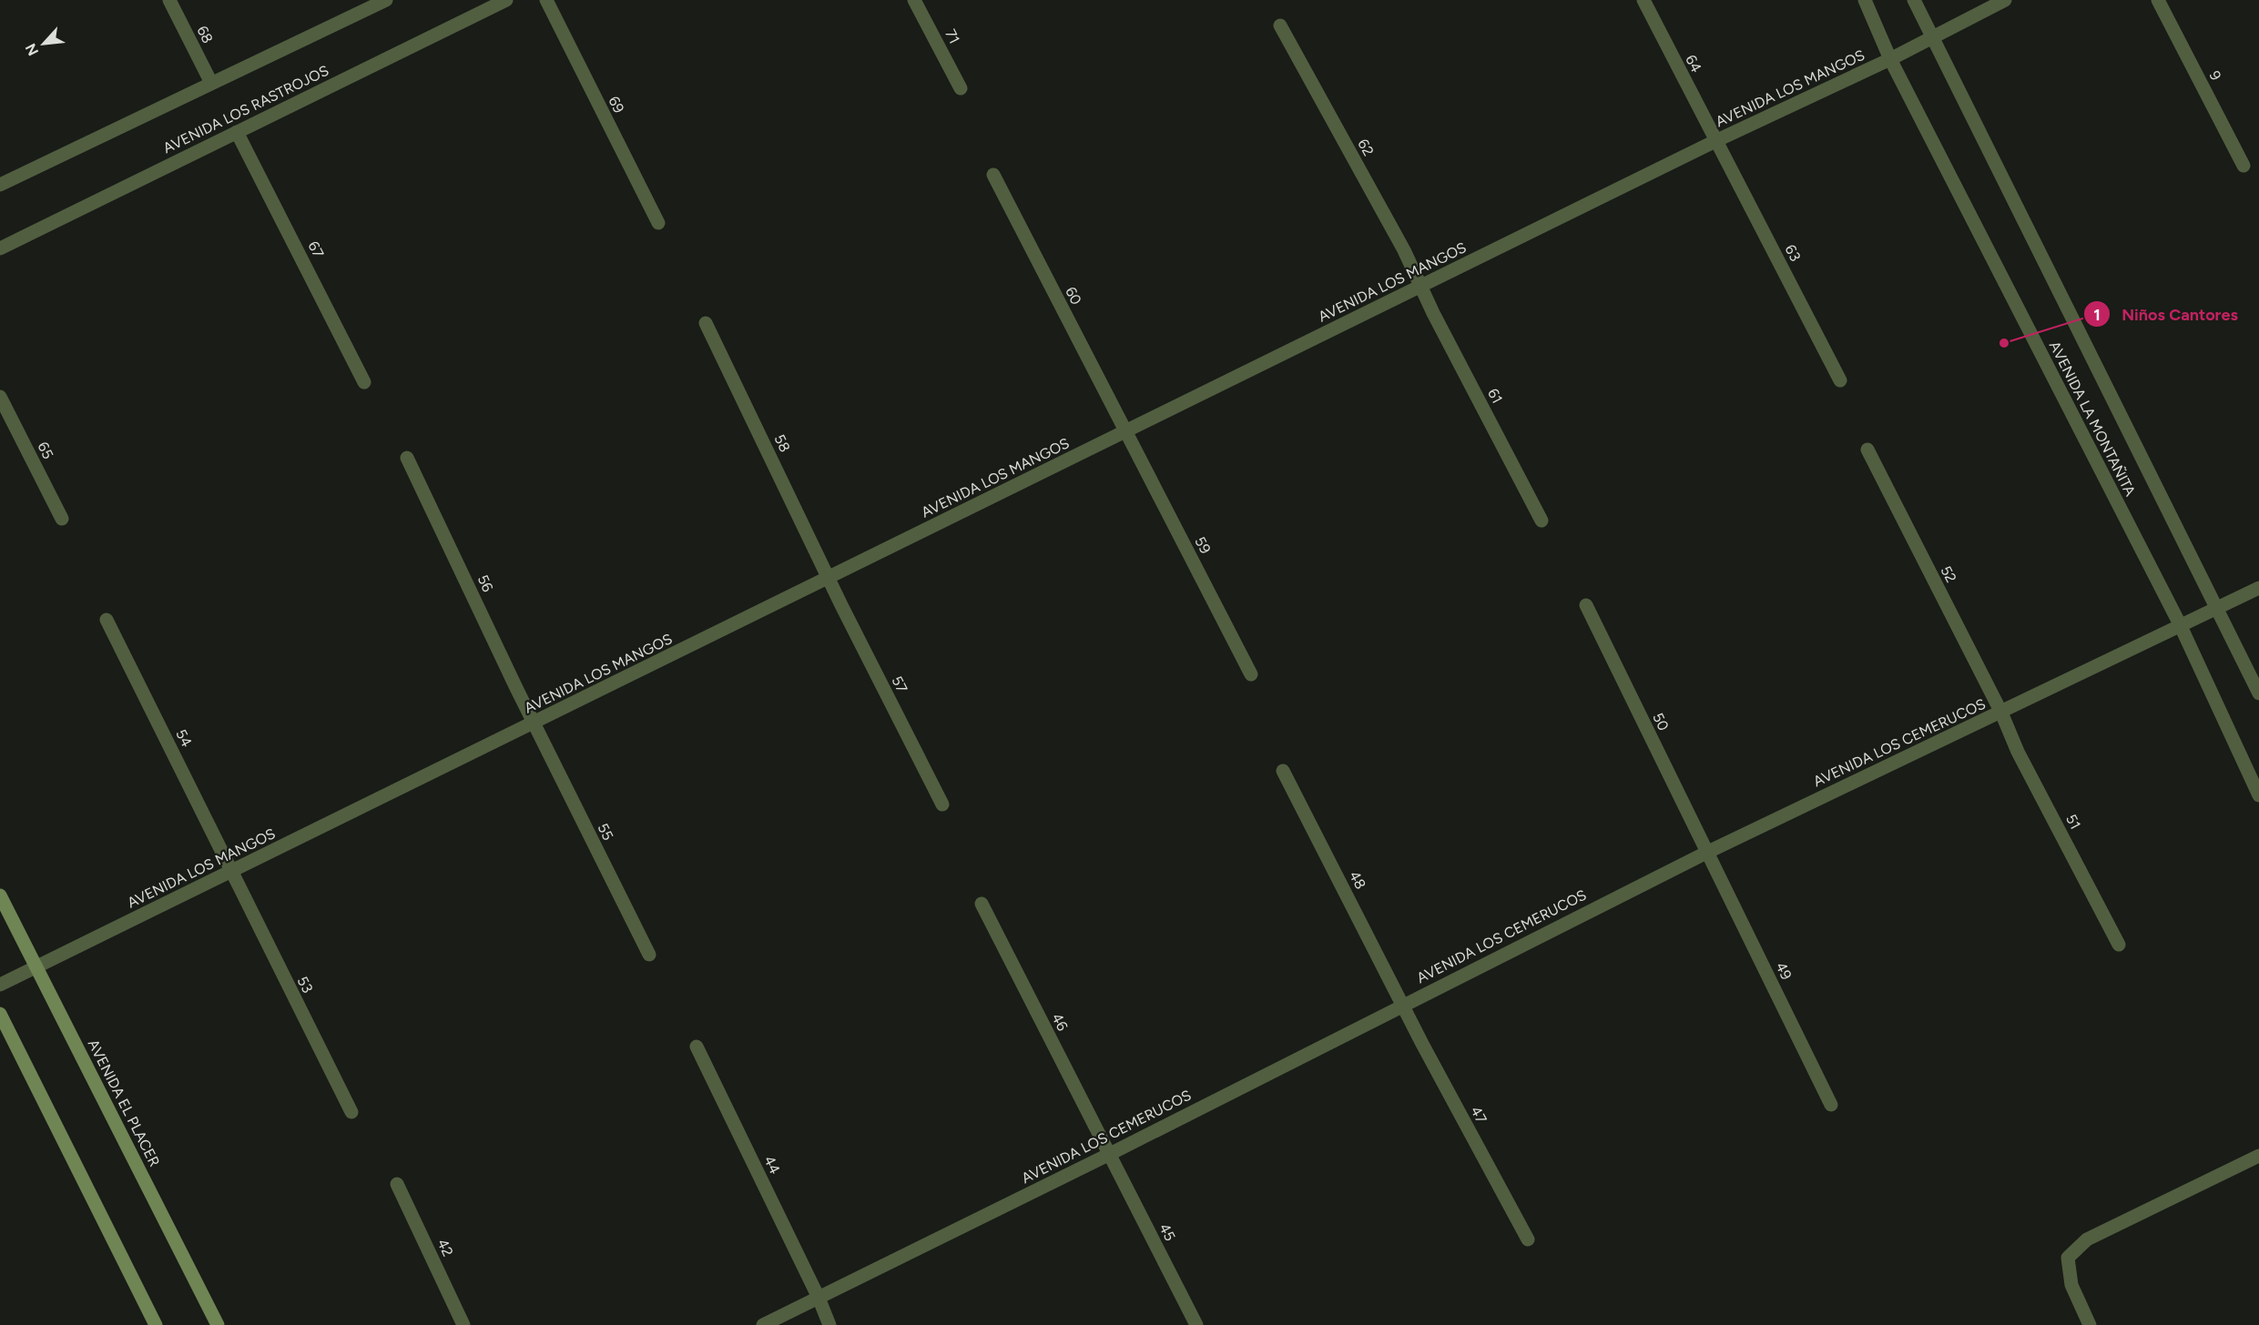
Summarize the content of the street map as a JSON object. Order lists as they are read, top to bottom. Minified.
{"streets":{"street":["68","71","64","9","AVENIDA LOS MANGOS","69","AVENIDA LOS RASTROJOS","62","67","63","60","61","AVENIDA LA MONTAÑITA","58","65","59","52","56","57","50","54","AVENIDA LOS CEMERUCOS","51","55","48","49","53","46","AVENIDA EL PLACER","47","44","45","42"]},"crossings":[["64","AVENIDA LOS MANGOS"],["64","63"],["AVENIDA LOS MANGOS","62"],["AVENIDA LOS MANGOS","63"],["AVENIDA LOS MANGOS","60"],["AVENIDA LOS MANGOS","61"],["AVENIDA LOS MANGOS","AVENIDA LA MONTAÑITA"],["AVENIDA LOS MANGOS","58"],["AVENIDA LOS MANGOS","59"],["AVENIDA LOS MANGOS","56"],["AVENIDA LOS MANGOS","57"],["AVENIDA LOS MANGOS","54"],["AVENIDA LOS MANGOS","55"],["AVENIDA LOS MANGOS","53"],["AVENIDA LOS MANGOS","AVENIDA EL PLACER"],["AVENIDA LOS RASTROJOS","67"],["62","61"],["60","59"],["AVENIDA LA MONTAÑITA","AVENIDA LOS CEMERUCOS"],["58","57"],["52","AVENIDA LOS CEMERUCOS"],["52","51"],["56","55"],["50","AVENIDA LOS CEMERUCOS"],["50","49"],["54","53"],["AVENIDA LOS CEMERUCOS","51"],["AVENIDA LOS CEMERUCOS","48"],["AVENIDA LOS CEMERUCOS","49"],["AVENIDA LOS CEMERUCOS","46"],["AVENIDA LOS CEMERUCOS","47"],["AVENIDA LOS CEMERUCOS","44"],["AVENIDA LOS CEMERUCOS","45"],["48","47"],["46","45"]],"places":["Niños Cantores"],"north":"bottom left"}
